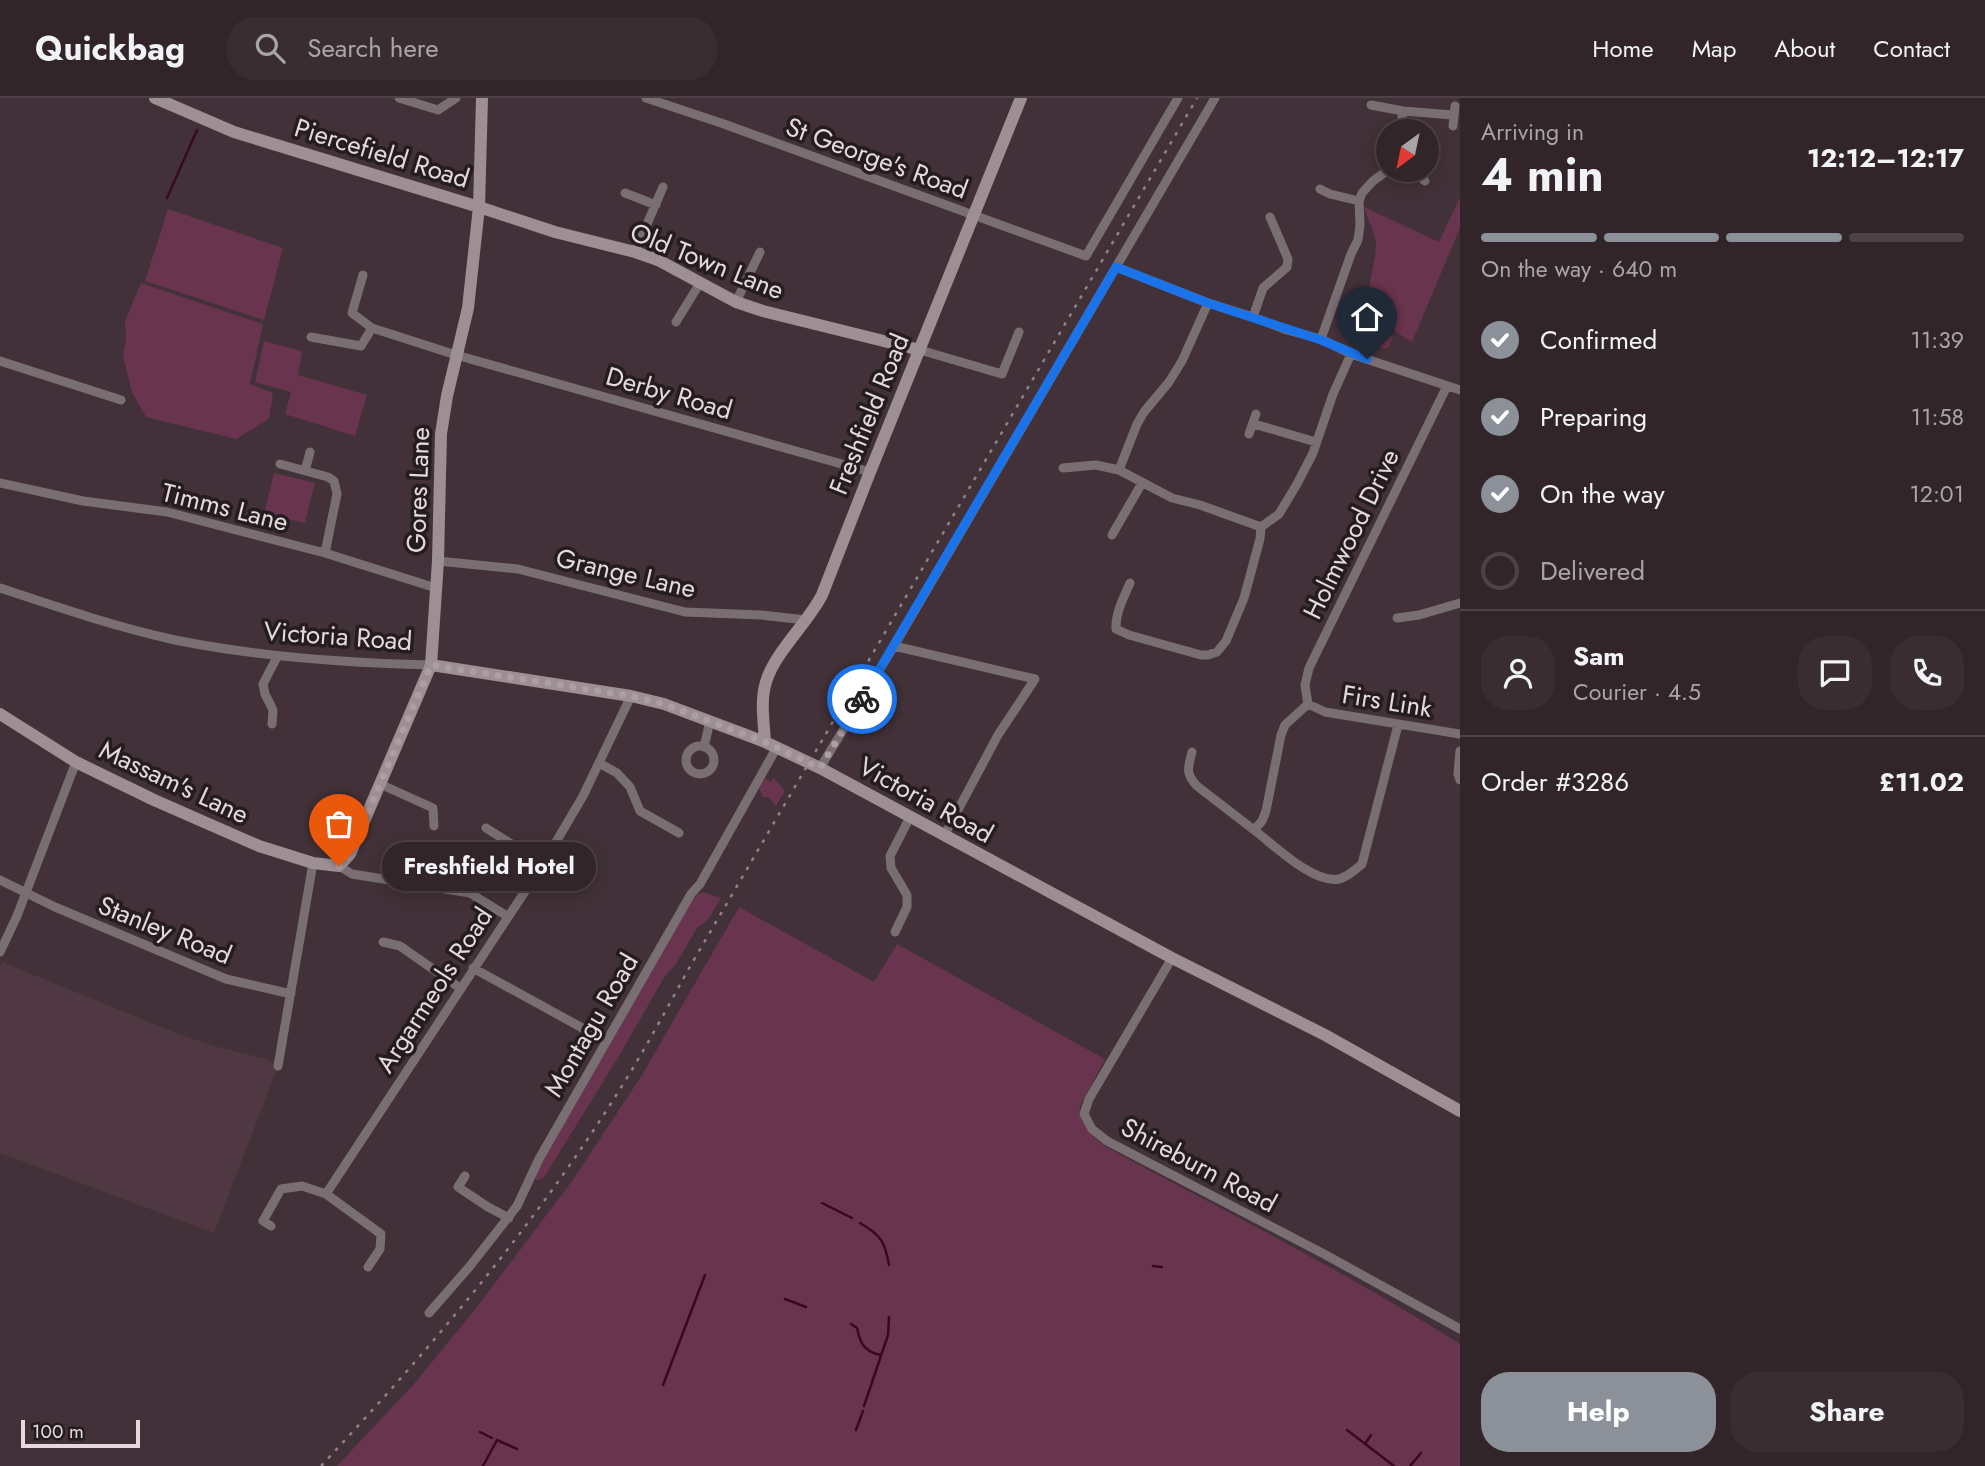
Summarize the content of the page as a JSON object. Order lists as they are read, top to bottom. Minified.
{"streets":{"street":["Piercefield Road","St George's Road","Old Town Lane","Derby Road","Freshfield Road","Gores Lane","Timms Lane","Holmwood Drive","Grange Lane","Victoria Road","Firs Link","Massam's Lane","Stanley Road","Argarmeols Road","Montagu Road","Shireburn Road"]},"crossings":[["Piercefield Road","Old Town Lane"],["Piercefield Road","Gores Lane"],["St George's Road","Freshfield Road"],["Old Town Lane","Freshfield Road"],["Old Town Lane","Gores Lane"],["Derby Road","Freshfield Road"],["Derby Road","Gores Lane"],["Freshfield Road","Grange Lane"],["Freshfield Road","Victoria Road"],["Freshfield Road","Montagu Road"],["Gores Lane","Timms Lane"],["Gores Lane","Grange Lane"],["Gores Lane","Victoria Road"],["Gores Lane","Massam's Lane"],["Holmwood Drive","Firs Link"],["Victoria Road","Argarmeols Road"],["Victoria Road","Montagu Road"],["Victoria Road","Shireburn Road"]],"places":["Freshfield Hotel"],"scale_bar":"100 m","north":"bottom left","page":{"header":"Quickbag","search":"Search here","nav":["Home","Map","About","Contact"],"heading":["4 min","Arriving in","12:12–12:17"],"panel":["Sam","Courier · 4.5","Order #3286","£11.02"],"bar":"On the way · 640 m","list":[["Confirmed","11:39"],["Preparing","11:58"],["On the way","12:01"],"Delivered"],"bubble":"Freshfield Hotel","buttons":["Help","Share"],"scale":"100 m"}}
